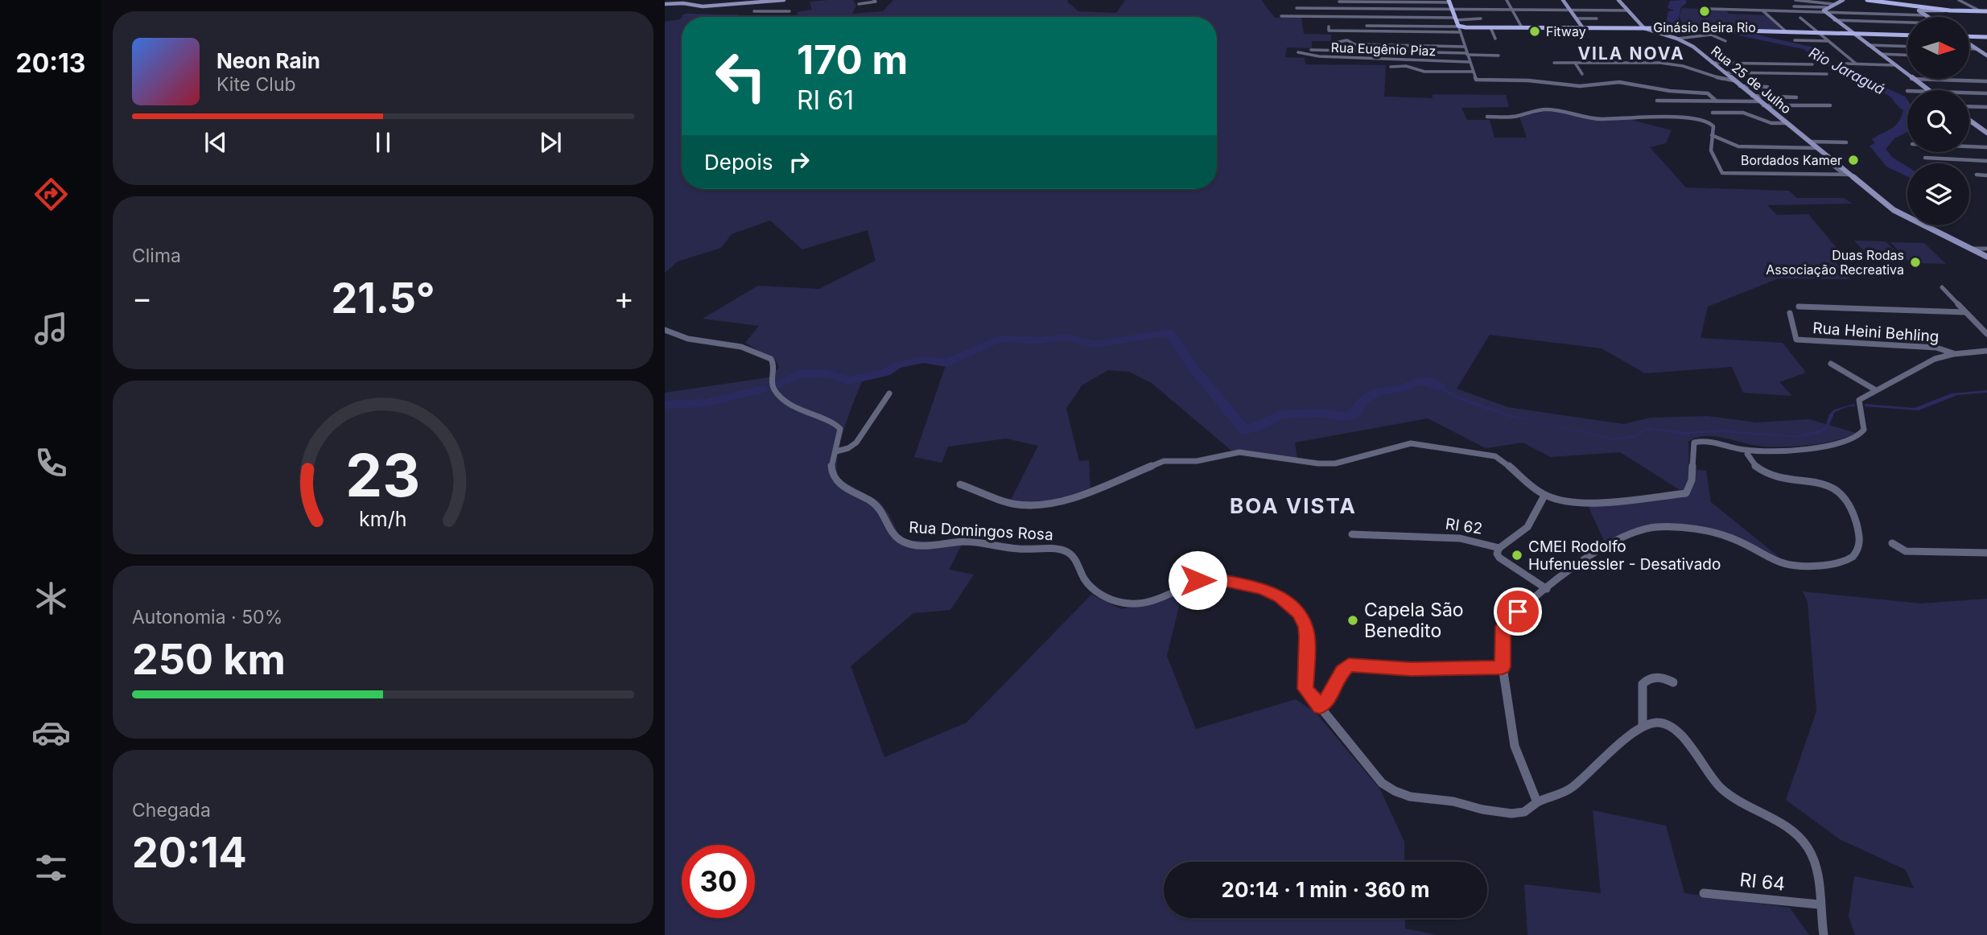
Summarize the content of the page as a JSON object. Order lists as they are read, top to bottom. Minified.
{"streets":{"main road":["Rua 25 de Julho"],"street":["Rua Eugênio Piaz","Rua Heini Behling","RI 62","Rua Domingos Rosa","RI 64"]},"districts":["VILA NOVA","BOA VISTA"],"water":["Rio Jaraguá"],"places":["Ginásio Beira Rio","Fitway","Bordados Kamer","Duas Rodas Associação Recreativa","CMEI Rodolfo Hufenuessler - Desativado","Capela São Benedito"],"north":"right","page":{"tabs":"20:13","turn":["170 m","RI 61"],"song":["Neon Rain","Kite Club"],"then":"Depois","tile":["Clima",["Autonomia · 50%","250 km"],["Chegada","20:14"]],"heat":["−","21.5°","+"],"limit":"30","trip":"20:14 · 1 min · 360 m","gauge":["23","km/h"]}}
